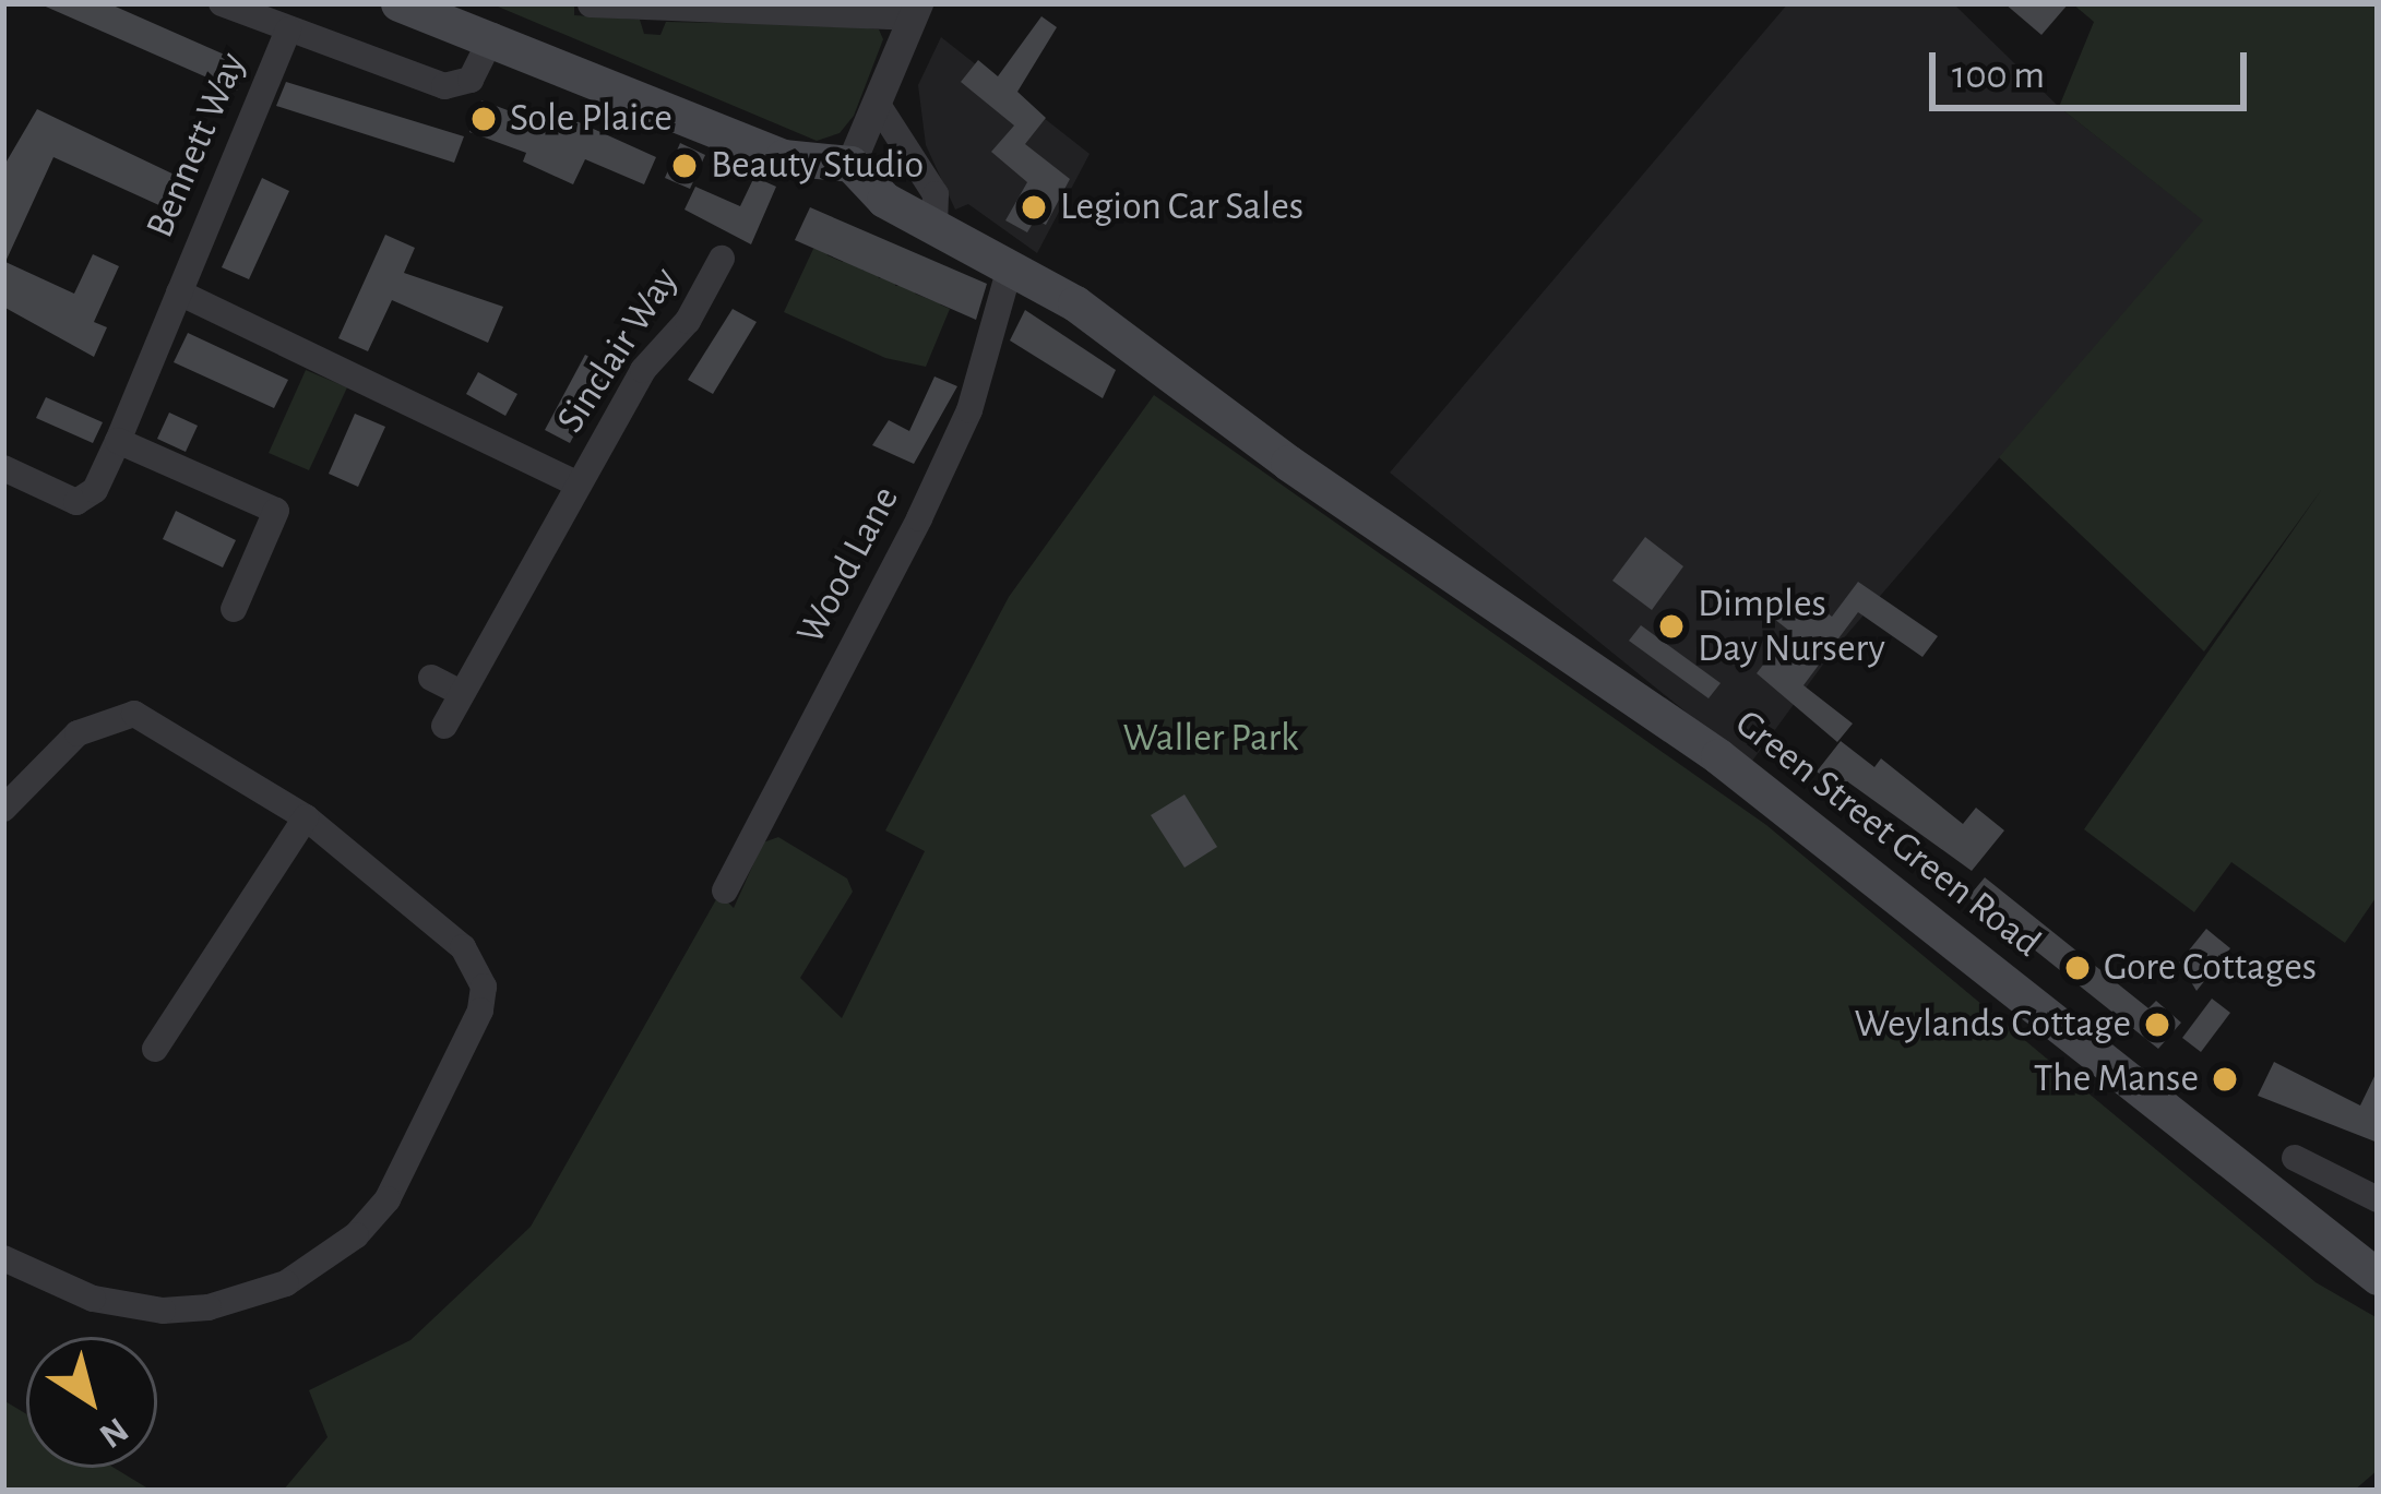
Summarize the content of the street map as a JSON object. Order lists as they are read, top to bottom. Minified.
{"streets":{"main road":["Green Street Green Road"],"street":["Bennett Way","Sinclair Way","Wood Lane"]},"crossings":[["Bennett Way","Sinclair Way"],["Wood Lane","Green Street Green Road"]],"parks":["Waller Park"],"places":["Sole Plaice","Beauty Studio","Legion Car Sales","Dimples Day Nursery","Gore Cottages","Weylands Cottage","The Manse"],"scale_bar":"100 m","north":"bottom right"}
